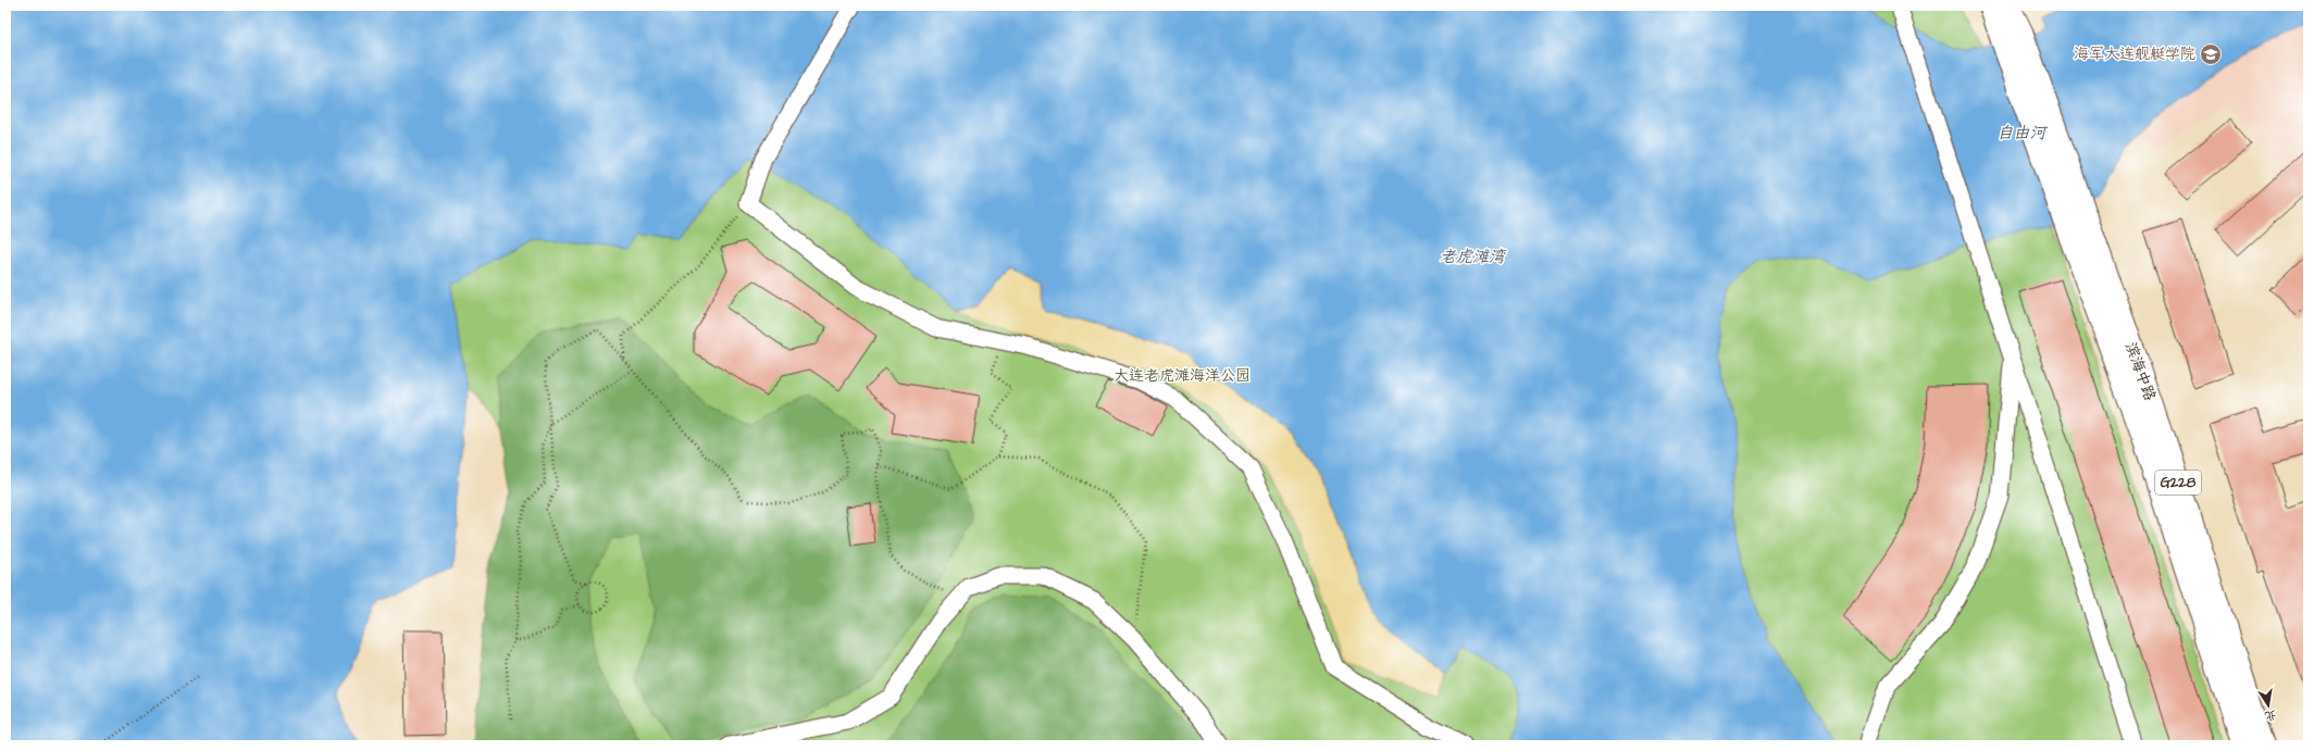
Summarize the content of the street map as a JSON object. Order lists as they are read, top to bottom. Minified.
{"streets":{"highway":["滨海中路","G228"]},"water":["自由河","老虎滩湾"],"parks":["大连老虎滩海洋公园"],"places":{"school or university":["海军大连舰艇学院"]},"north":"bottom"}
